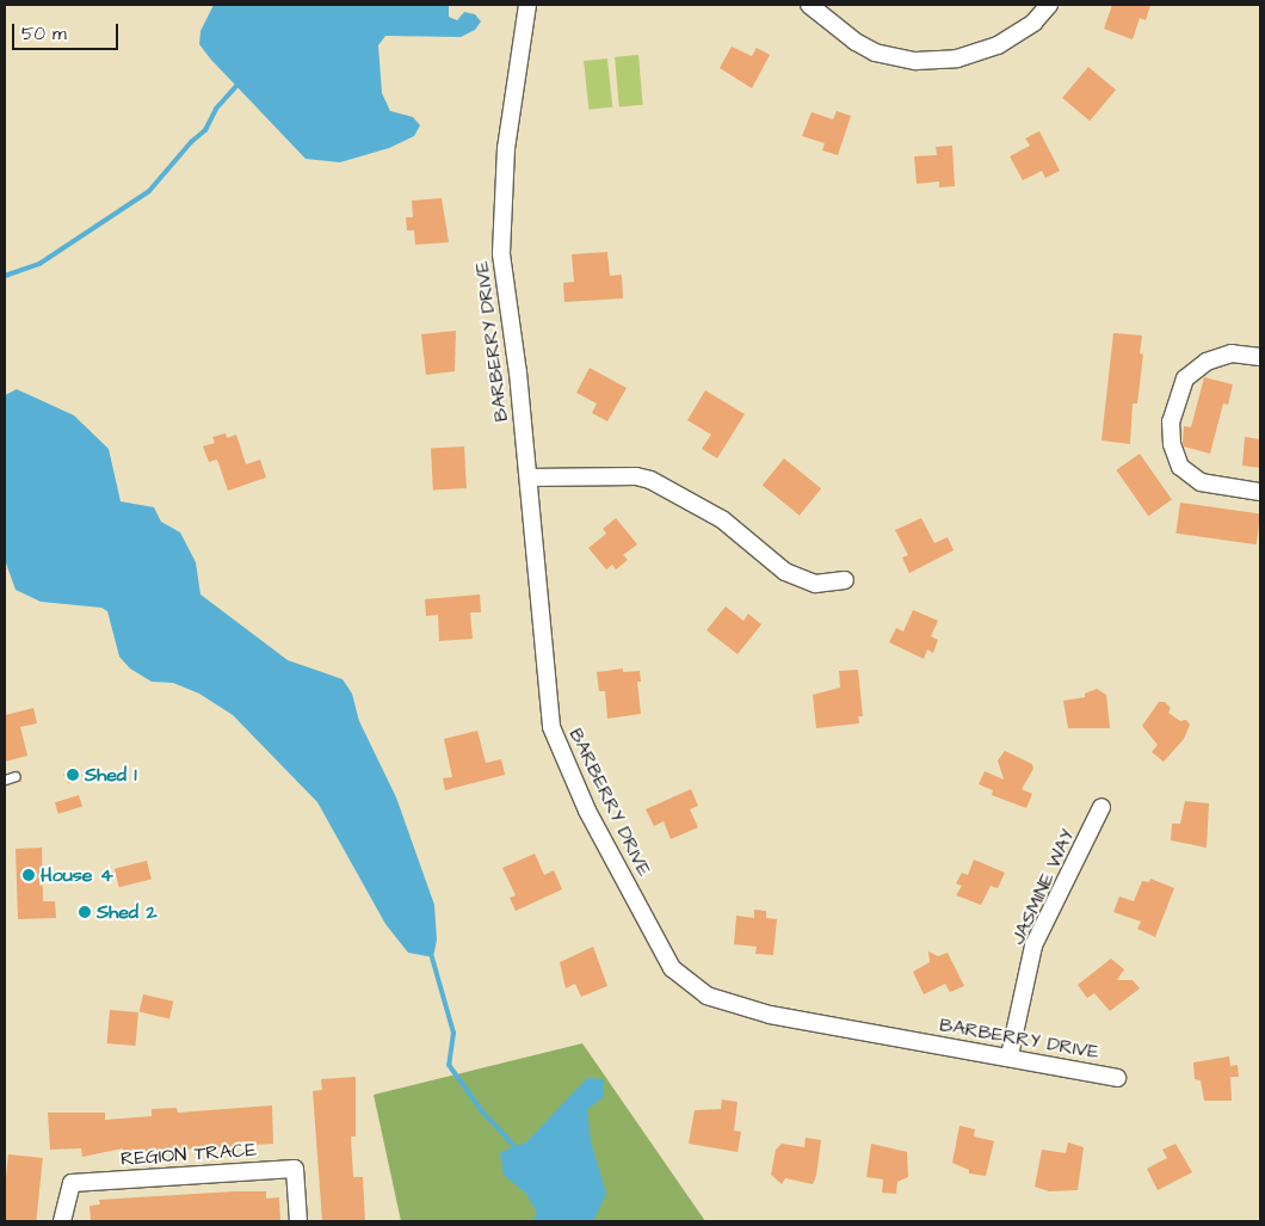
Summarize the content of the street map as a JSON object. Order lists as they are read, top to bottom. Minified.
{"streets":{"street":["BARBERRY DRIVE","JASMINE WAY","REGION TRACE"]},"crossings":[["BARBERRY DRIVE","JASMINE WAY"]],"places":["Shed 1","House 4","Shed 2"],"scale_bar":"50 m"}
